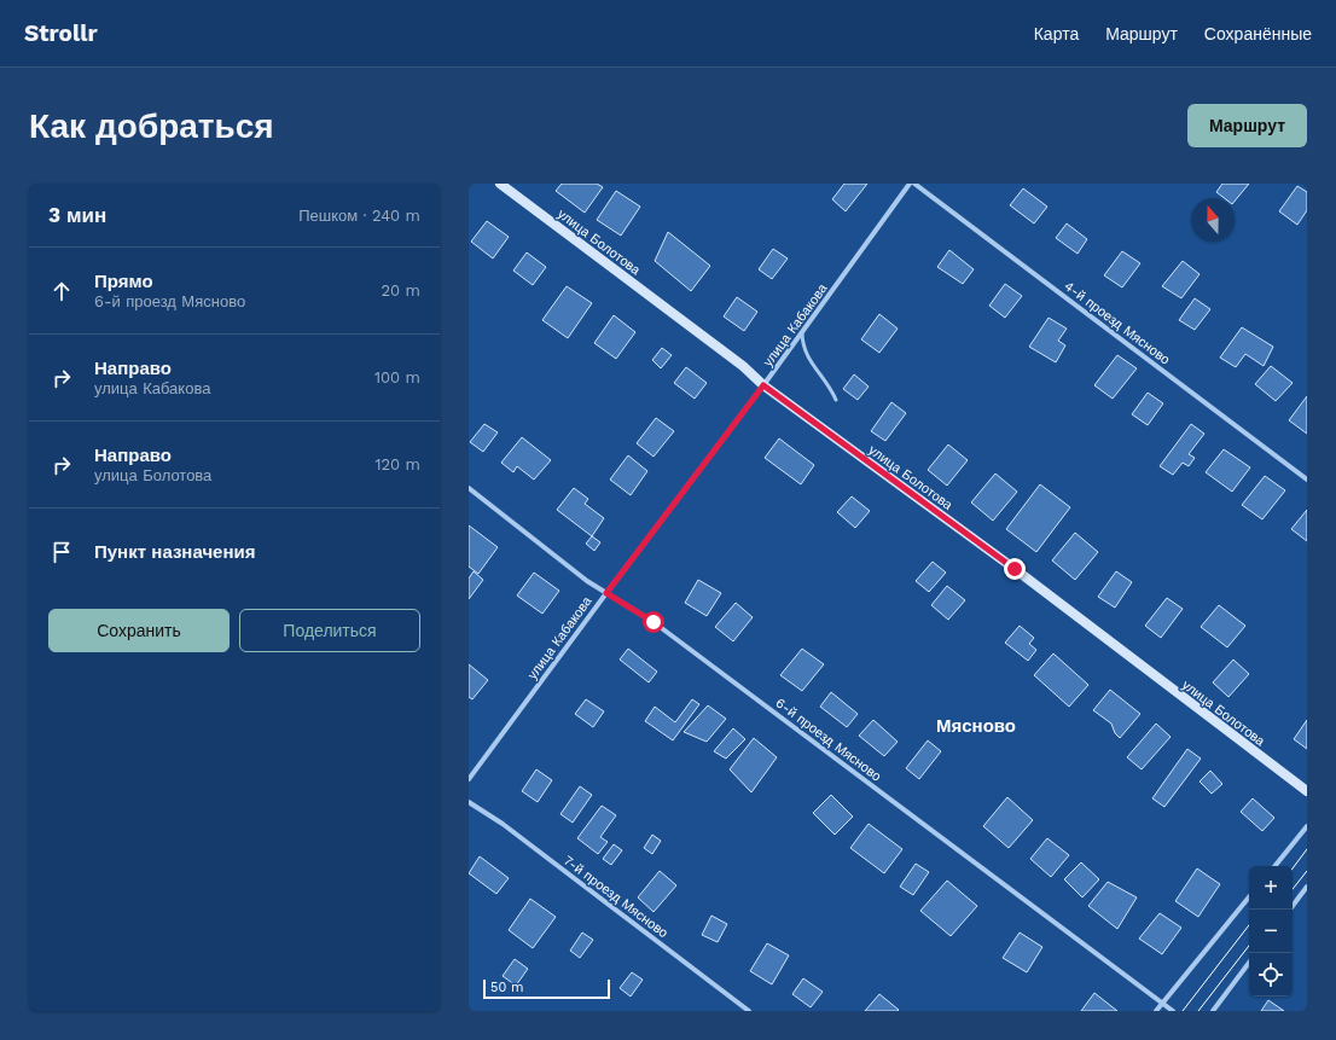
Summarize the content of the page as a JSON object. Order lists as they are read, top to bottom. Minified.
{"streets":{"street":["улица Болотова","4-й проезд Мясново","улица Кабакова","6-й проезд Мясново","7-й проезд Мясново"]},"crossings":[["улица Болотова","улица Кабакова"],["улица Кабакова","6-й проезд Мясново"]],"districts":["Мясново"],"scale_bar":"50 m","north":"top","page":{"header":"Strollr","nav":["Карта","Маршрут","Сохранённые"],"buttons":["Маршрут",["Сохранить","Поделиться"]],"title":"Как добраться","heading":["3 мин","Пешком · 240 m"],"list":[["Прямо","6-й проезд Мясново","20 m"],["Направо","улица Кабакова","100 m"],["Направо","улица Болотова","120 m"],"Пункт назначения"],"map_buttons":["+","−"],"scale":"50 m"}}
